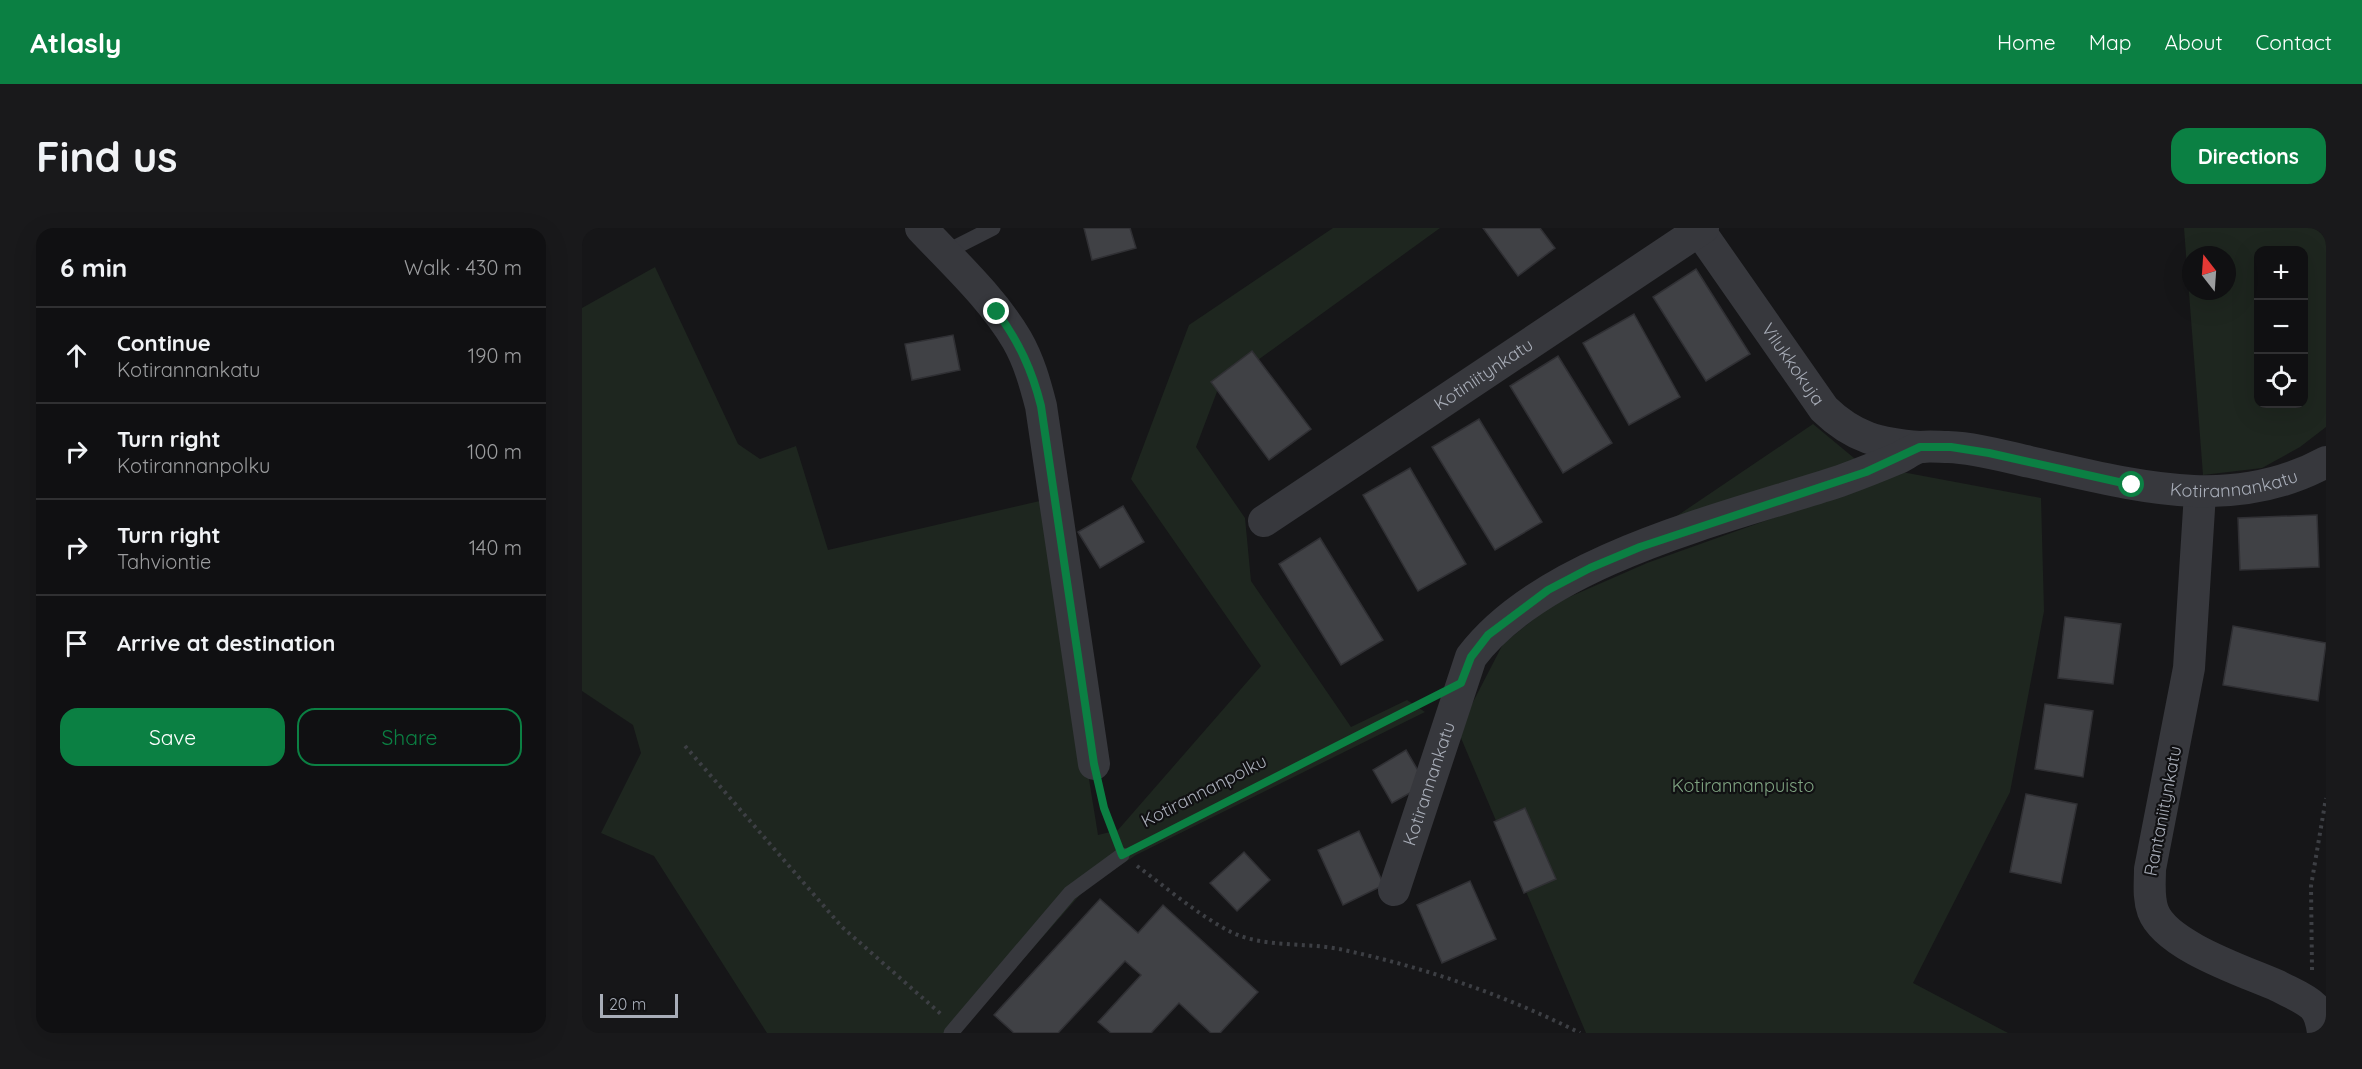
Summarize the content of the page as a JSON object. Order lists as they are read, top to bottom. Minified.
{"streets":{"street":["Vilukkokuja","Kotiniitynkatu","Kotirannankatu","Rantaniitynkatu"],"path":["Kotirannanpolku"]},"crossings":[["Vilukkokuja","Kotiniitynkatu"],["Vilukkokuja","Kotirannankatu"],["Kotirannankatu","Kotirannanpolku"],["Kotirannankatu","Rantaniitynkatu"]],"parks":["Kotirannanpuisto"],"scale_bar":"20 m","north":"top","page":{"header":"Atlasly","nav":["Home","Map","About","Contact"],"buttons":["Directions",["Save","Share"]],"title":"Find us","heading":["6 min","Walk · 430 m"],"map_buttons":["+","−"],"list":[["Continue","Kotirannankatu","190 m"],["Turn right","Kotirannanpolku","100 m"],["Turn right","Tahviontie","140 m"],"Arrive at destination"],"scale":"20 m"}}
